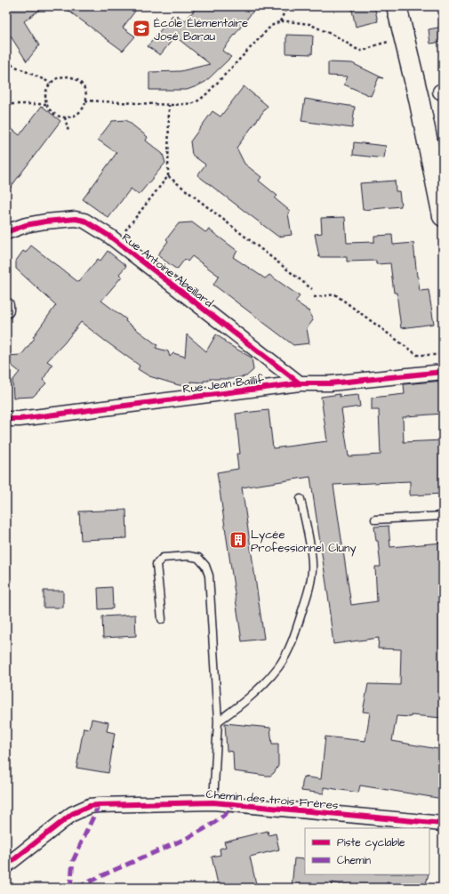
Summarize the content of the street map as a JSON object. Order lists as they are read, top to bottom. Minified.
{"streets":{"street":["Rue Antoine Abeillard","Rue Jean Baillif","Chemin des trois Frères"]},"crossings":[["Rue Antoine Abeillard","Rue Jean Baillif"]],"places":{"school or university":["École Élémentaire José Barau"],"building":["Lycée Professionnel Cluny"]},"legend":["Piste cyclable","Chemin"]}
